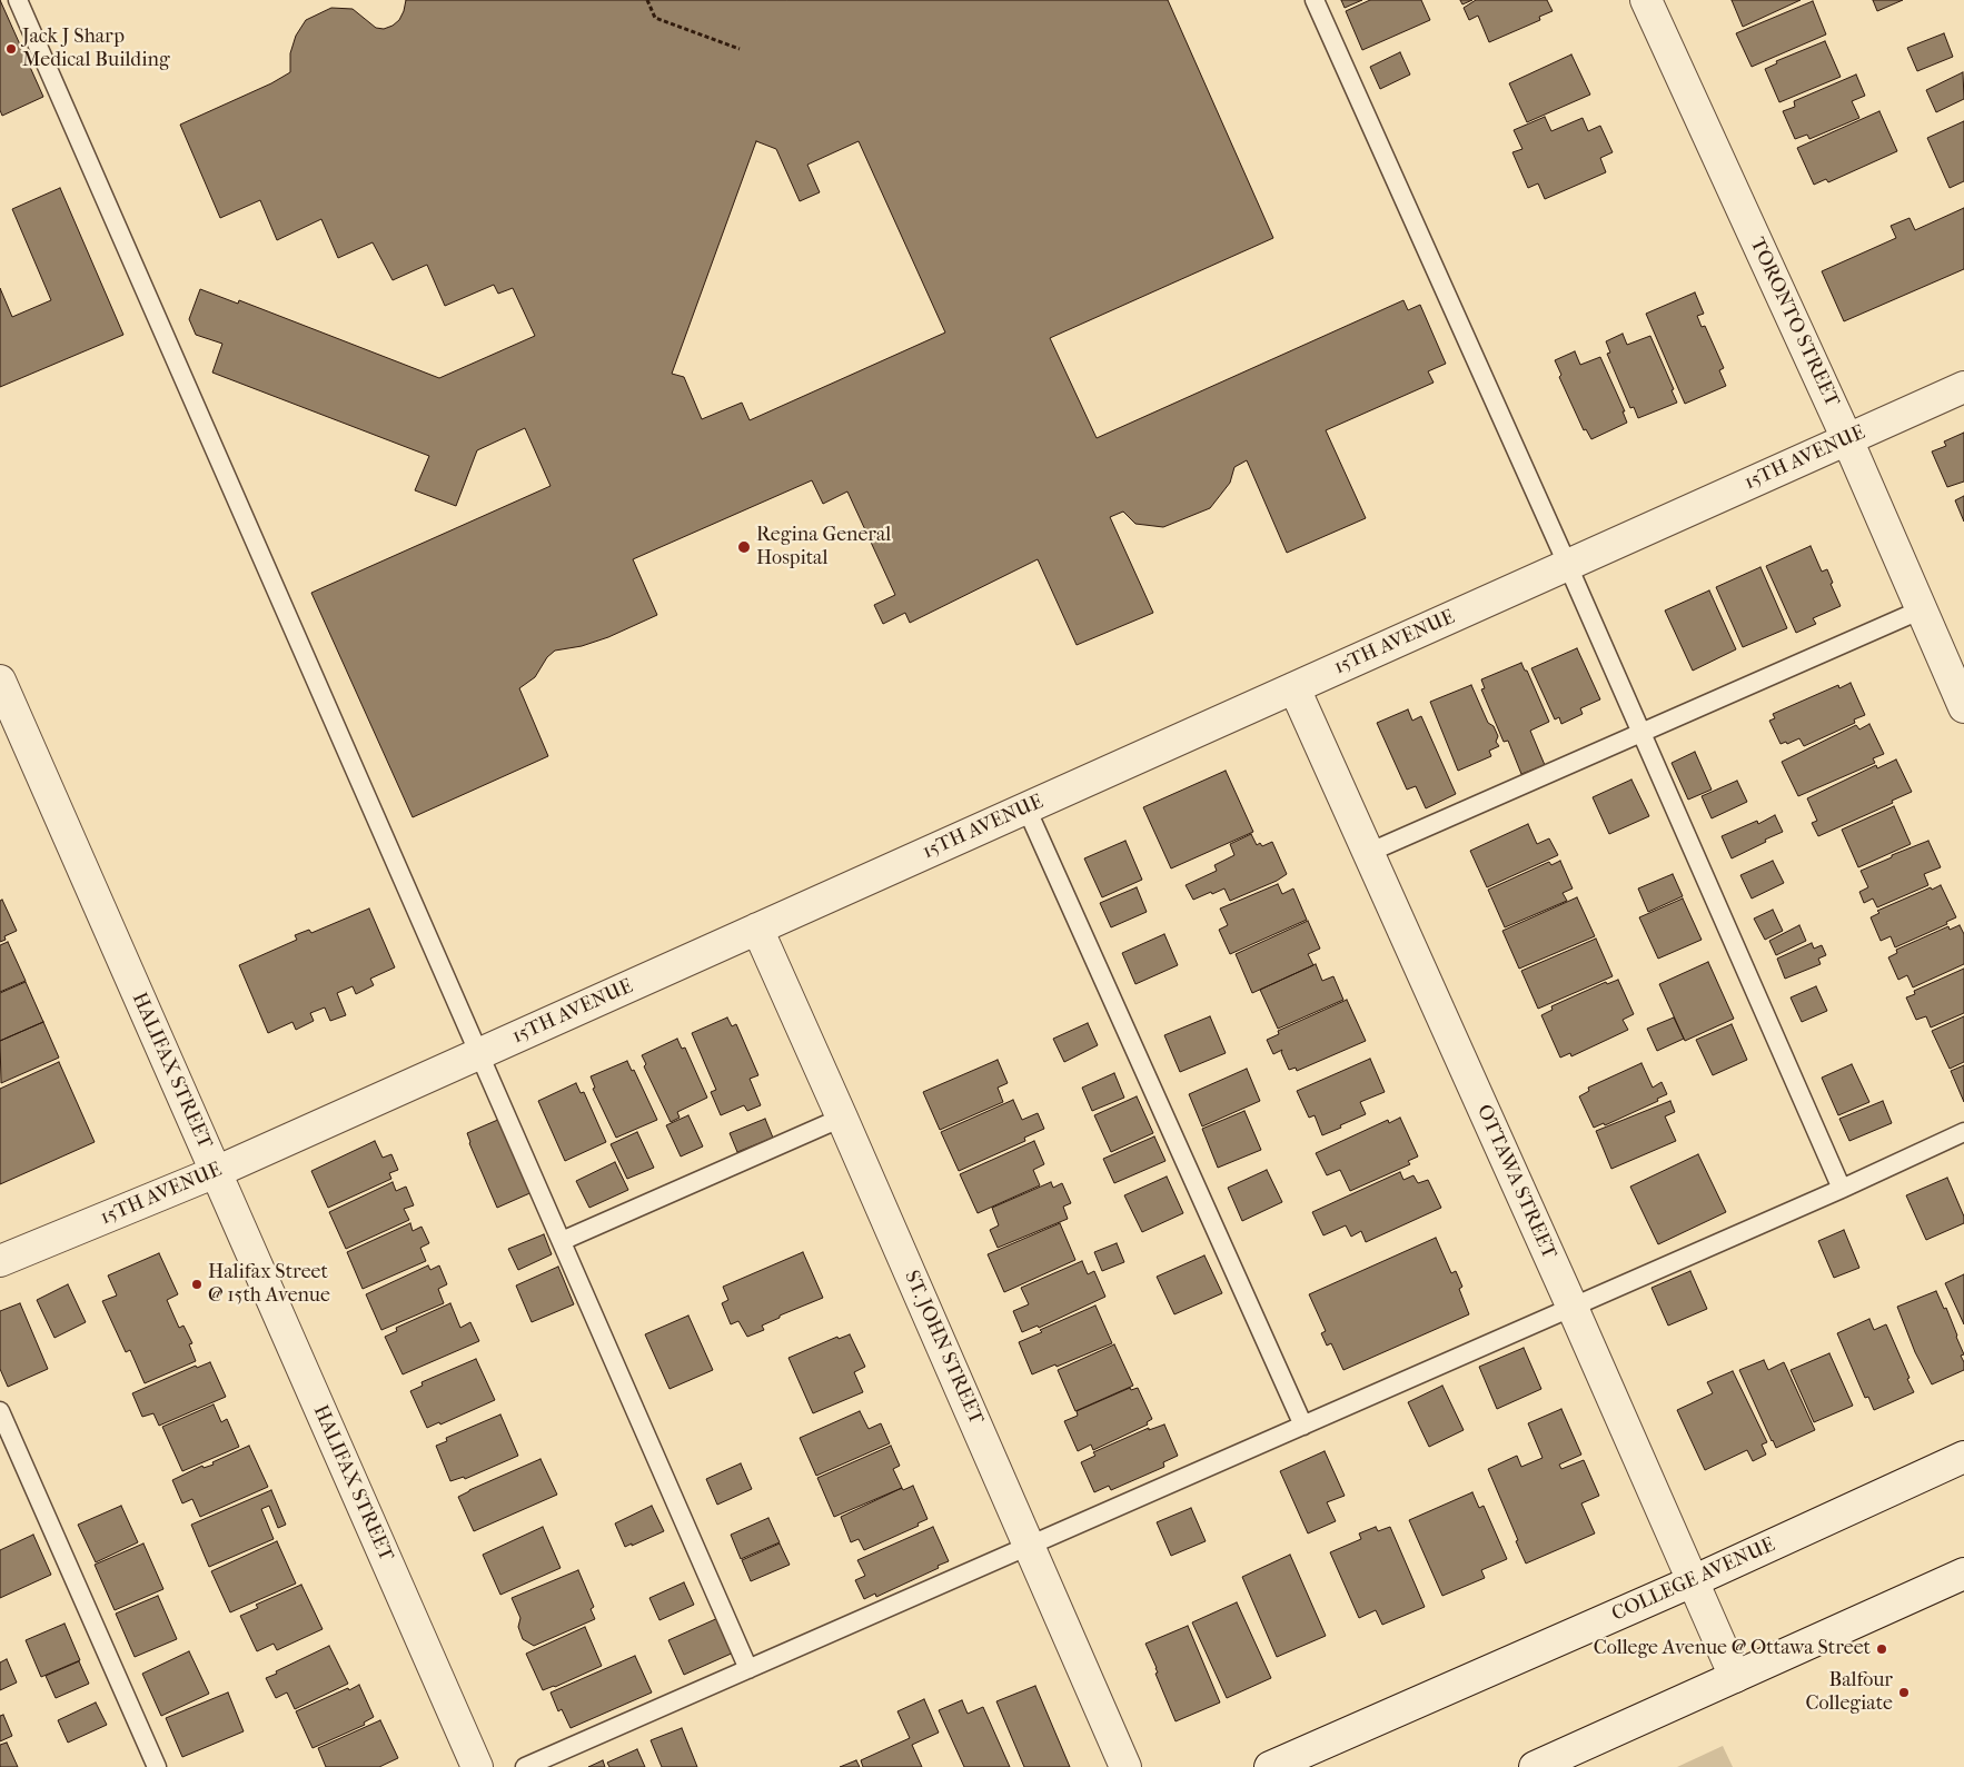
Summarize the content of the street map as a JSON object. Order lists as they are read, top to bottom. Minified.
{"streets":{"street":["TORONTO STREET","15TH AVENUE","HALIFAX STREET","OTTAWA STREET","ST. JOHN STREET","COLLEGE AVENUE"]},"crossings":[["TORONTO STREET","15TH AVENUE"],["15TH AVENUE","HALIFAX STREET"],["15TH AVENUE","OTTAWA STREET"],["15TH AVENUE","ST. JOHN STREET"],["OTTAWA STREET","COLLEGE AVENUE"]],"places":["Jack J Sharp Medical Building","Regina General Hospital","Halifax Street @ 15th Avenue","College Avenue @ Ottawa Street","Balfour Collegiate"]}
